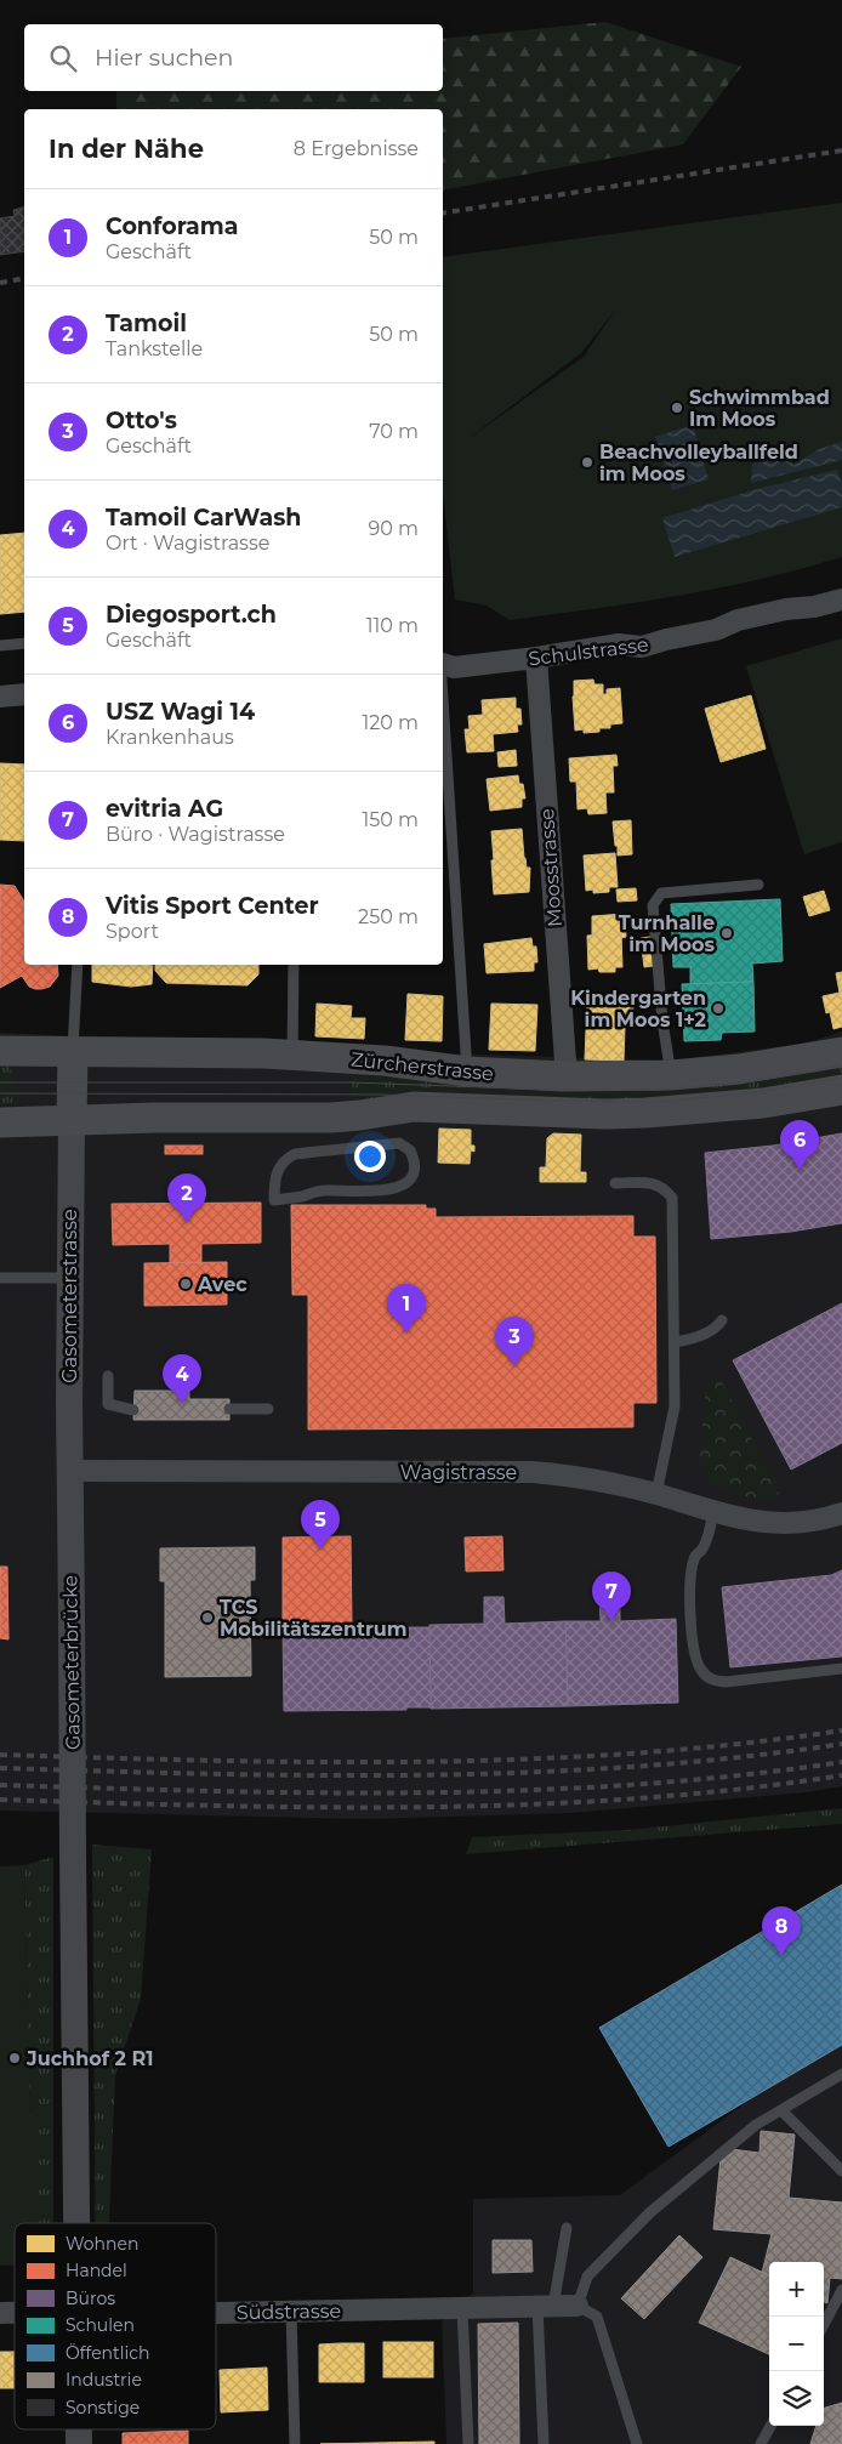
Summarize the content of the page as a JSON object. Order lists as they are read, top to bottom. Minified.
{"streets":{"main road":["Zürcherstrasse"],"street":["Schulstrasse","Moosstrasse","Gasometerstrasse","Wagistrasse","Gasometerbrücke","Südstrasse"]},"crossings":[["Schulstrasse","Moosstrasse"],["Moosstrasse","Zürcherstrasse"],["Zürcherstrasse","Gasometerstrasse"],["Gasometerstrasse","Wagistrasse"],["Gasometerstrasse","Gasometerbrücke"],["Wagistrasse","Gasometerbrücke"]],"places":["Schwimmbad Im Moos","Beachvolleyballfeld im Moos","Turnhalle im Moos","Kindergarten im Moos 1+2","Avec","TCS Mobilitätszentrum","Juchhof 2 R1"],"legend":["Wohnen","Handel","Büros","Schulen","Öffentlich","Industrie","Sonstige"],"page":{"search":"Hier suchen","heading":["In der Nähe","8 Ergebnisse"],"list":[{"mark":"1","name":"Conforama","note":"Geschäft","value":"50 m"},{"mark":"2","name":"Tamoil","note":"Tankstelle","value":"50 m"},{"mark":"3","name":"Otto's","note":"Geschäft","value":"70 m"},{"mark":"4","name":"Tamoil CarWash","note":"Ort · Wagistrasse","value":"90 m"},{"mark":"5","name":"Diegosport.ch","note":"Geschäft","value":"110 m"},{"mark":"6","name":"USZ Wagi 14","note":"Krankenhaus","value":"120 m"},{"mark":"7","name":"evitria AG","note":"Büro · Wagistrasse","value":"150 m"},{"mark":"8","name":"Vitis Sport Center","note":"Sport","value":"250 m"}],"pins":["6","2","1","3","4","5","7","8"],"map_buttons":["+","−"]}}
